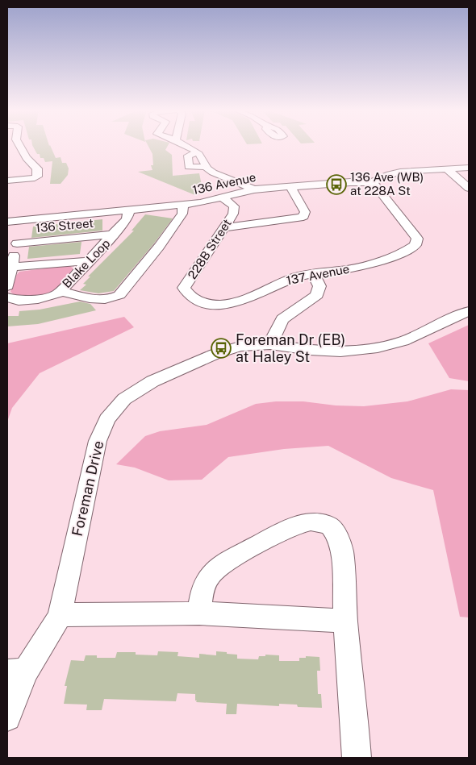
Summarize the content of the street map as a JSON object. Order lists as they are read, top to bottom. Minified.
{"streets":{"street":["136 Avenue","136 Street","228B Street","Blake Loop","137 Avenue","Foreman Drive"]},"crossings":[["136 Avenue","228B Street"],["136 Avenue","Blake Loop"],["136 Avenue","137 Avenue"],["136 Street","Blake Loop"],["228B Street","137 Avenue"]],"places":{"bus stop":["136 Ave (WB) at 228A St","Foreman Dr (EB) at Haley St"]}}
